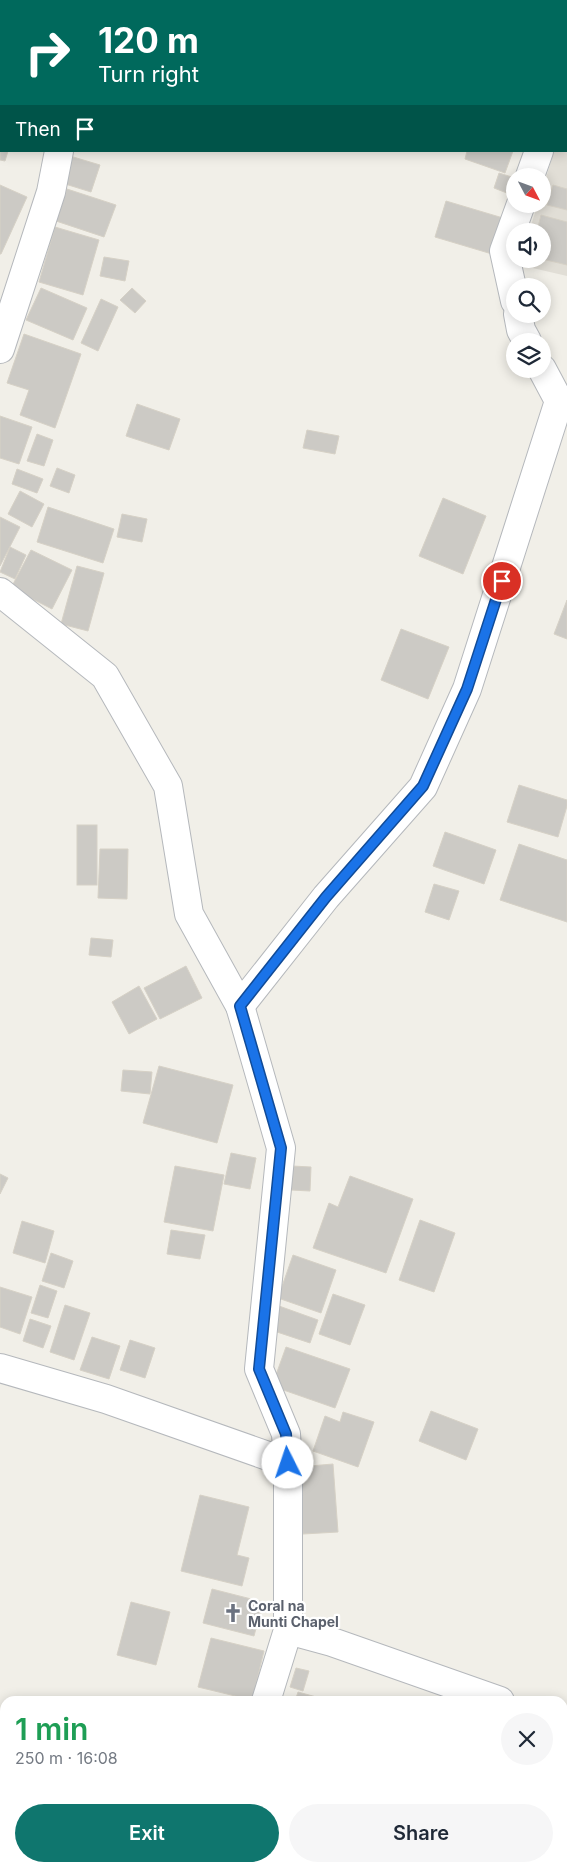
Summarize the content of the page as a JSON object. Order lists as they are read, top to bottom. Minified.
{"places":{"church":["Coral na Munti Chapel"]},"north":"bottom right","page":{"turn":["120 m","Turn right"],"then":"Then","heading":["1 min","250 m · 16:08"],"buttons":["Exit","Share"]}}
